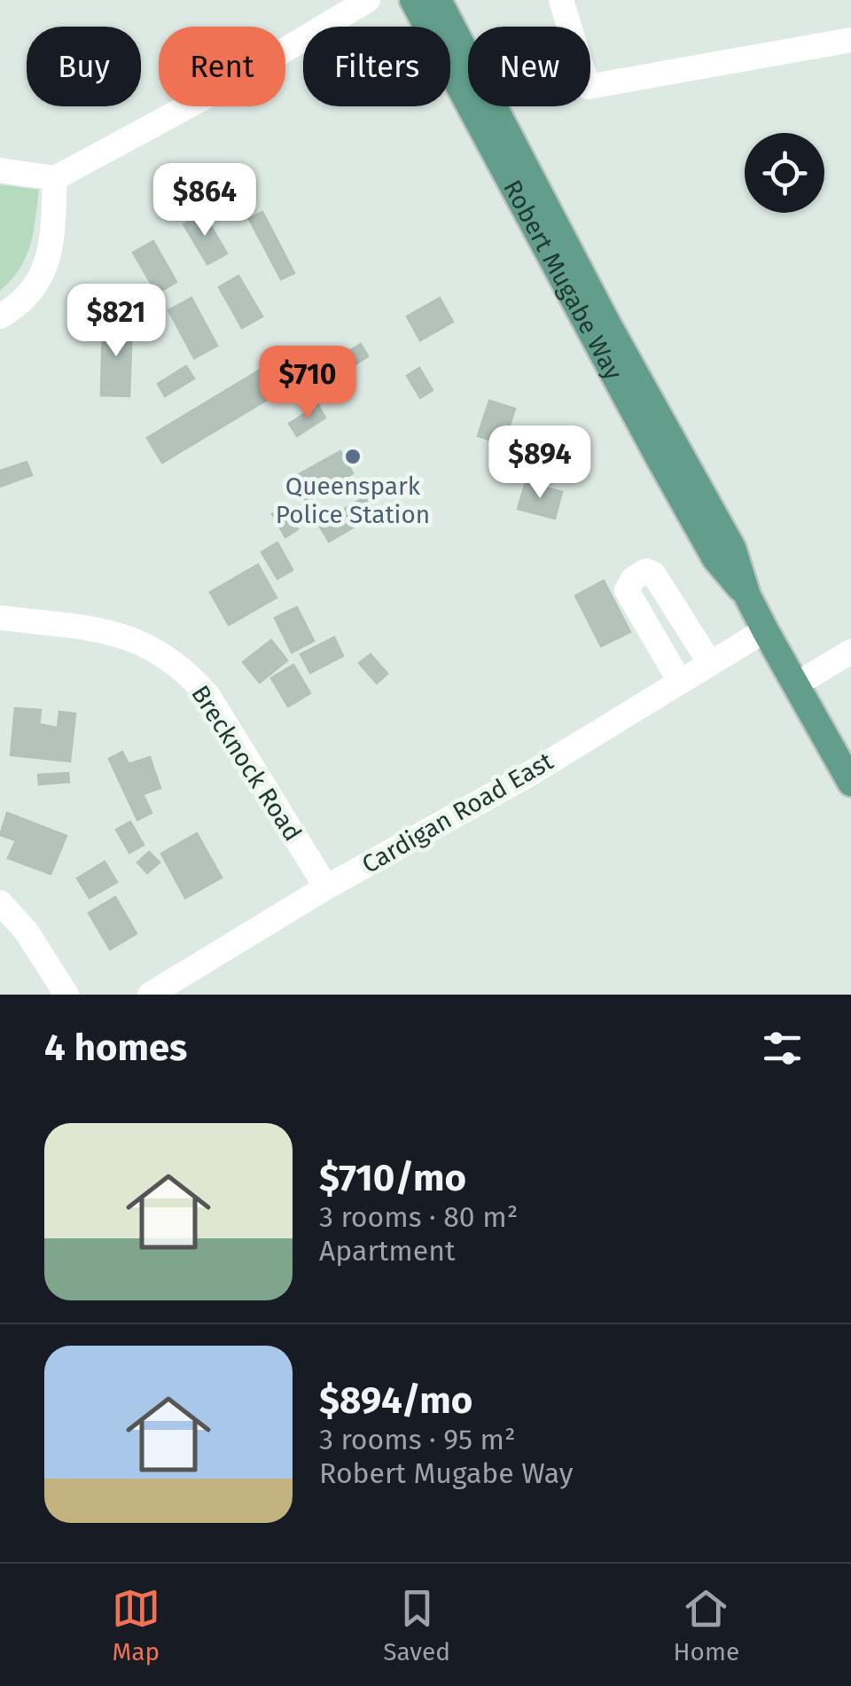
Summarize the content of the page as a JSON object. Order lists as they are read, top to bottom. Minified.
{"streets":{"main road":["Robert Mugabe Way"],"street":["Brecknock Road","Cardigan Road East"]},"crossings":[["Robert Mugabe Way","Cardigan Road East"],["Brecknock Road","Cardigan Road East"]],"places":["Queenspark Police Station"],"page":{"chip":["Buy","Rent","Filters","New"],"price":["$864","$821","$710","$894"],"heading":"4 homes","list":[{"name":"$710/mo","note":"3 rooms · 80 m² · Apartment"},{"name":"$894/mo","note":"3 rooms · 95 m² · Robert Mugabe Way"}],"tabs":["Map","Saved","Home"]}}
